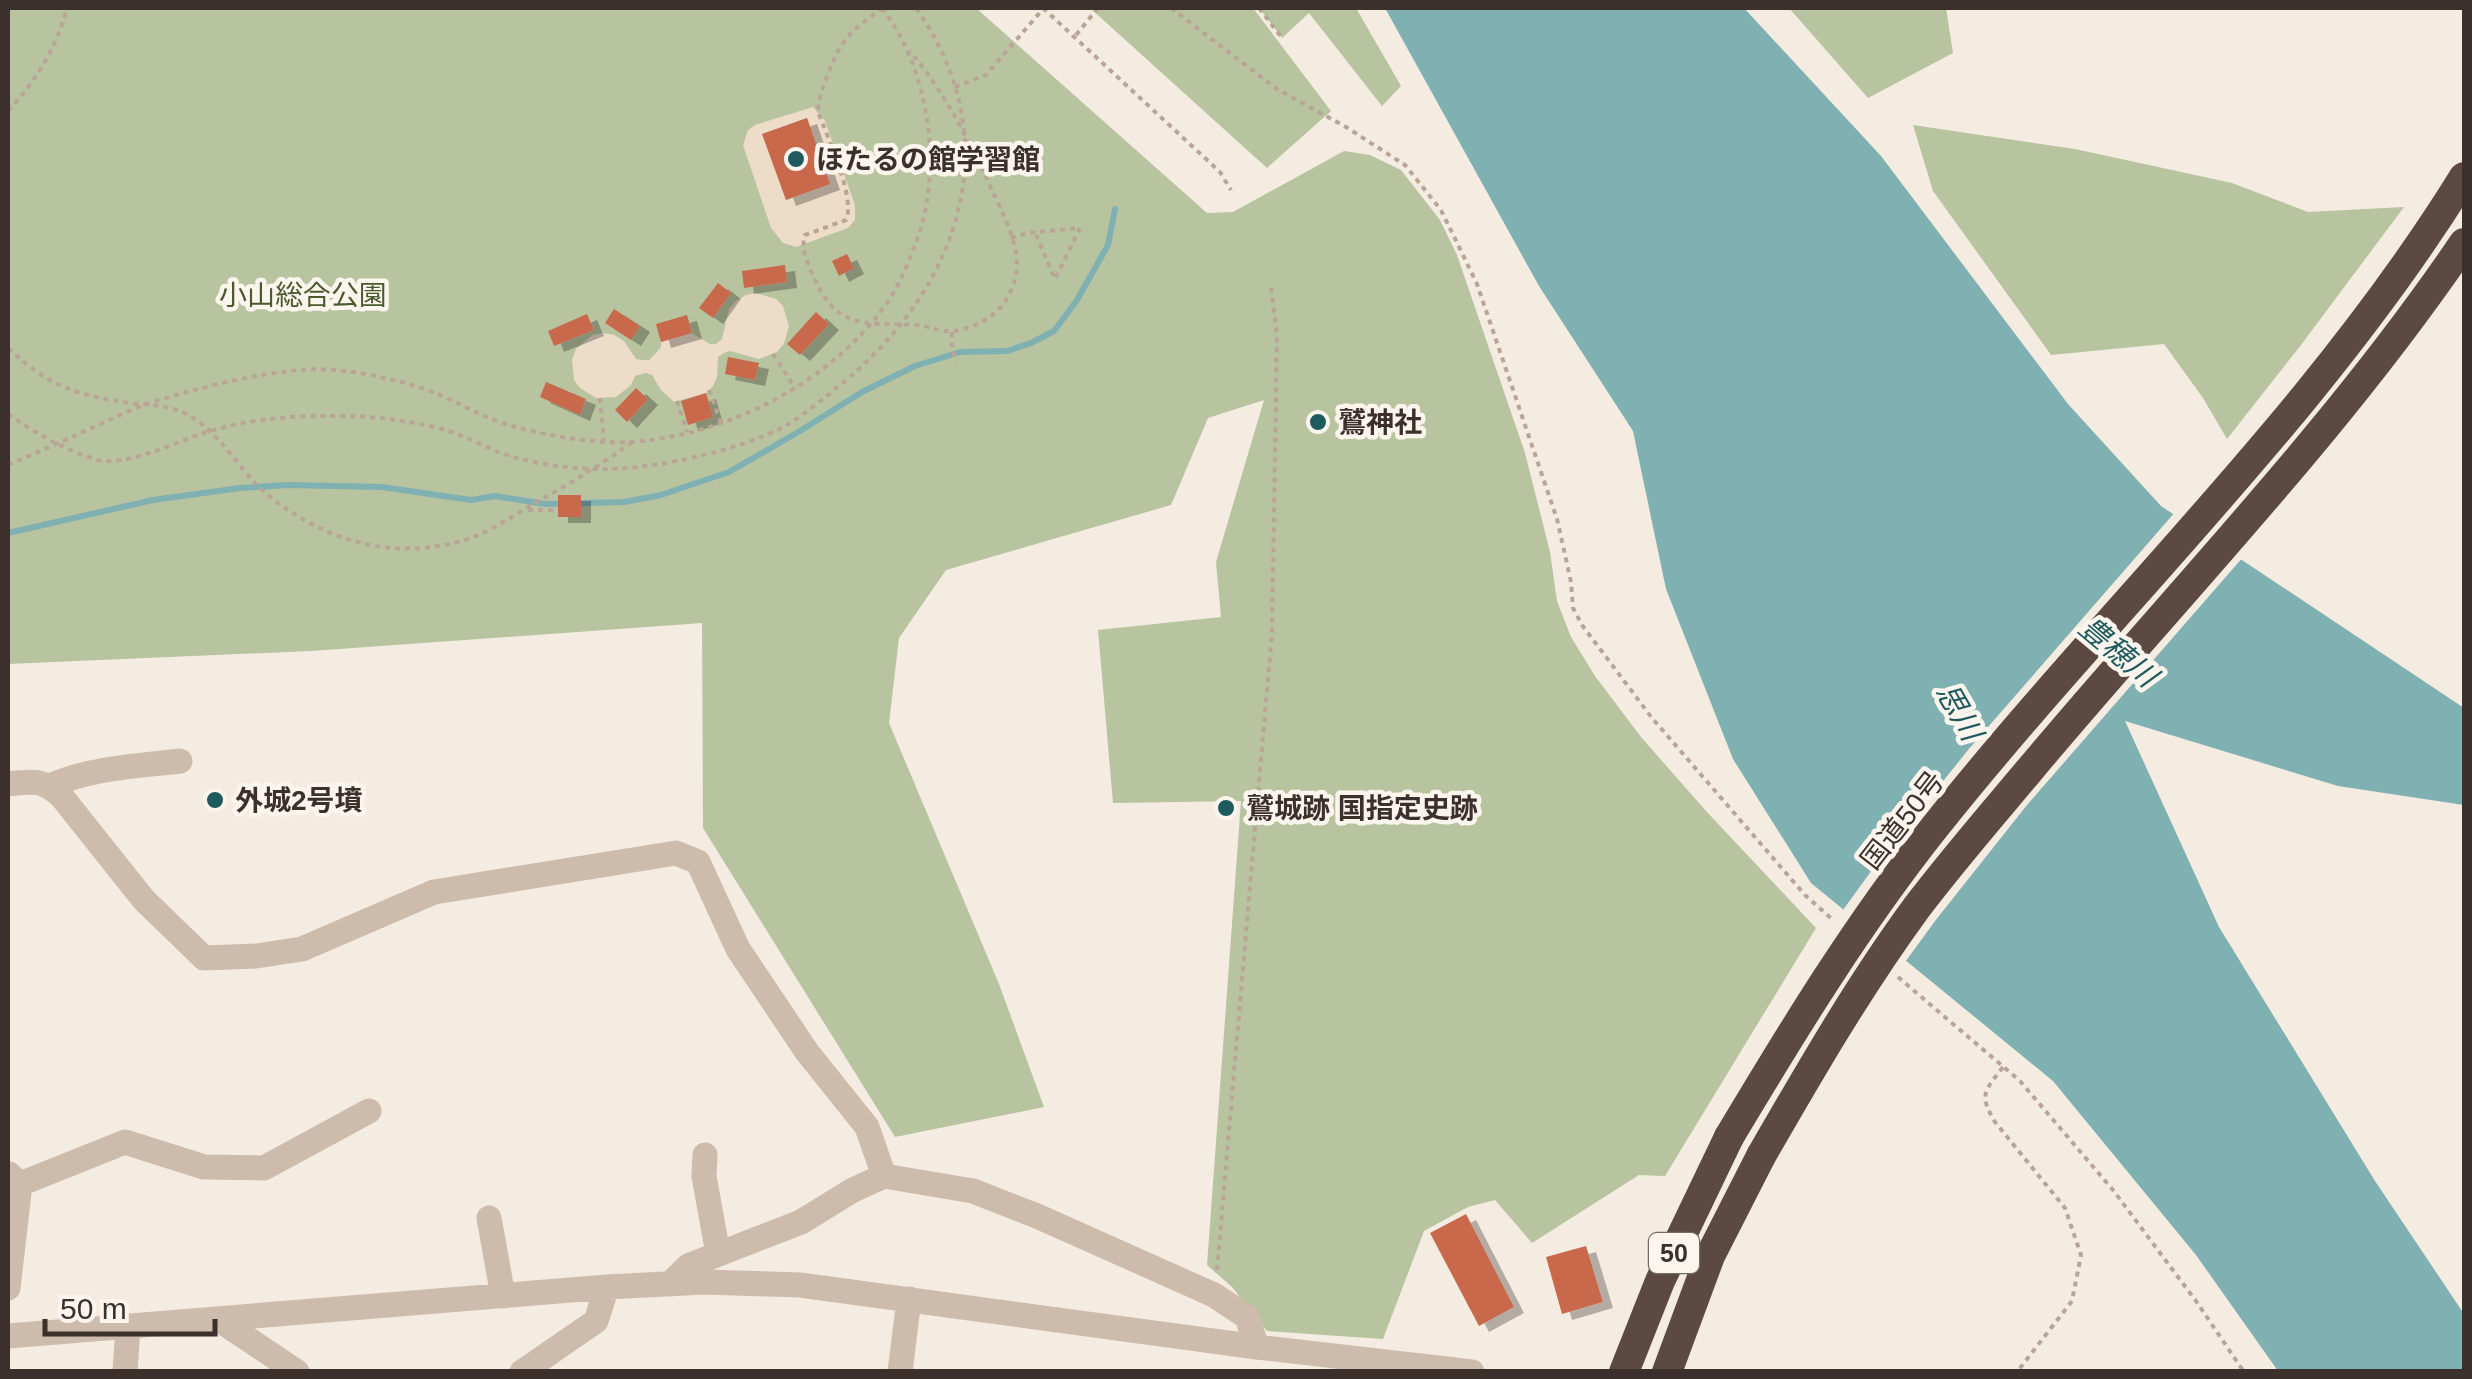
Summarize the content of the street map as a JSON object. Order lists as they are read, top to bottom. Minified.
{"streets":{"highway":["国道50号","50"]},"water":["豊穂川","思川"],"parks":["小山総合公園"],"places":["ほたるの館学習館","鷲神社","外城2号墳","鷲城跡 国指定史跡"],"scale_bar":"50 m"}
